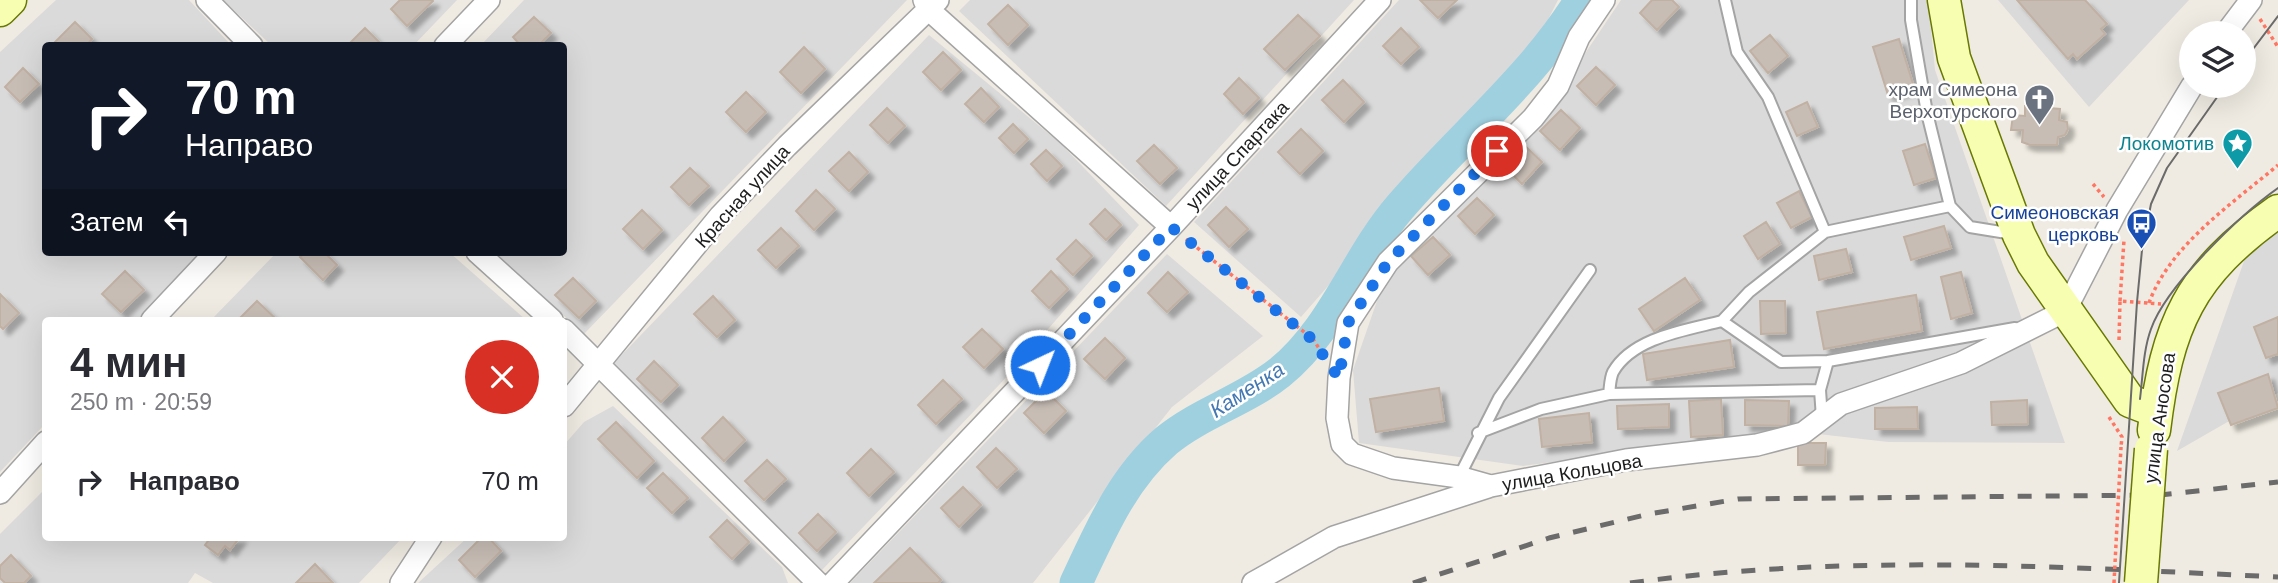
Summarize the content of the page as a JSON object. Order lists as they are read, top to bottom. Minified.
{"streets":{"street":["улица Спартака","Красная улица","улица Аносова","улица Кольцова"]},"water":["Каменка"],"places":{"church":["храм Симеона Верхотурского"],"place":["Локомотив"],"bus stop":["Симеоновская церковь"]},"page":{"turn":["70 m","Направо"],"then":"Затем","heading":["4 мин","250 m · 20:59"],"list":[{"name":"Направо","value":"70 m"}]}}
